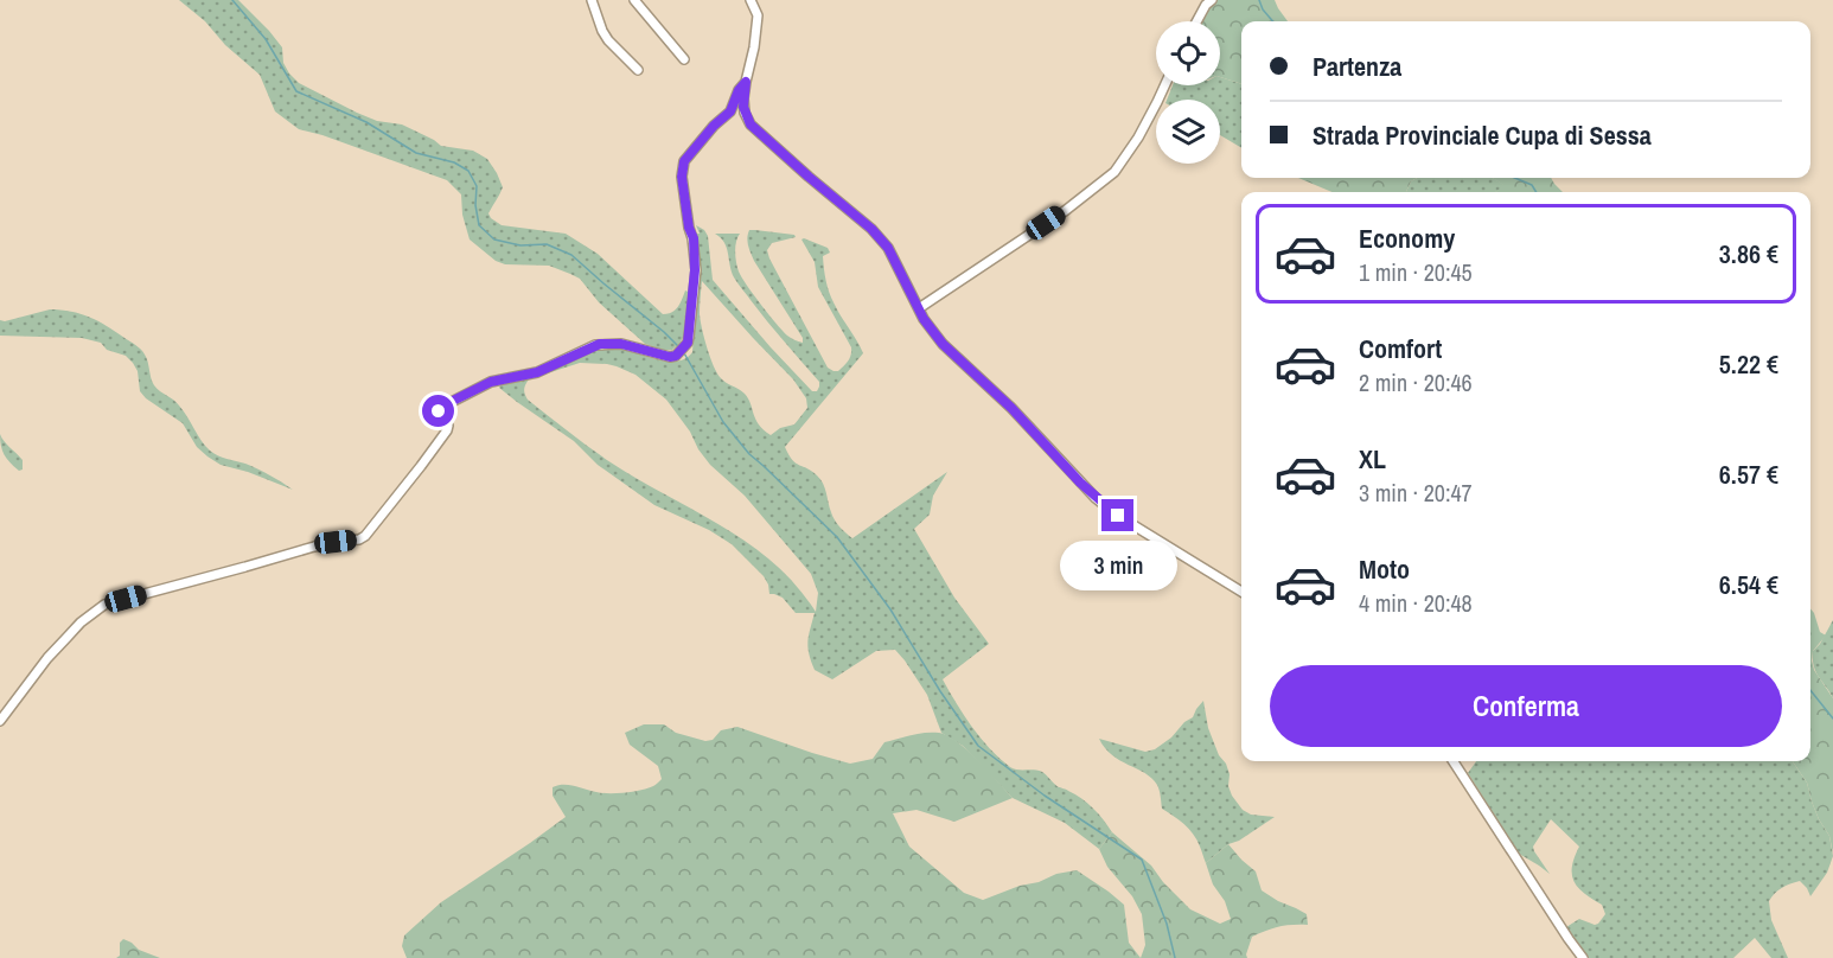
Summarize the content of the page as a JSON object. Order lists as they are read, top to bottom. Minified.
{"page":{"banner":["Partenza","Strada Provinciale Cupa di Sessa"],"list":[{"name":"Economy","note":"1 min · 20:45","value":"3.86 €"},{"name":"Comfort","note":"2 min · 20:46","value":"5.22 €"},{"name":"XL","note":"3 min · 20:47","value":"6.57 €"},{"name":"Moto","note":"4 min · 20:48","value":"6.54 €"}],"bubble":"3 min","buttons":"Conferma"}}
